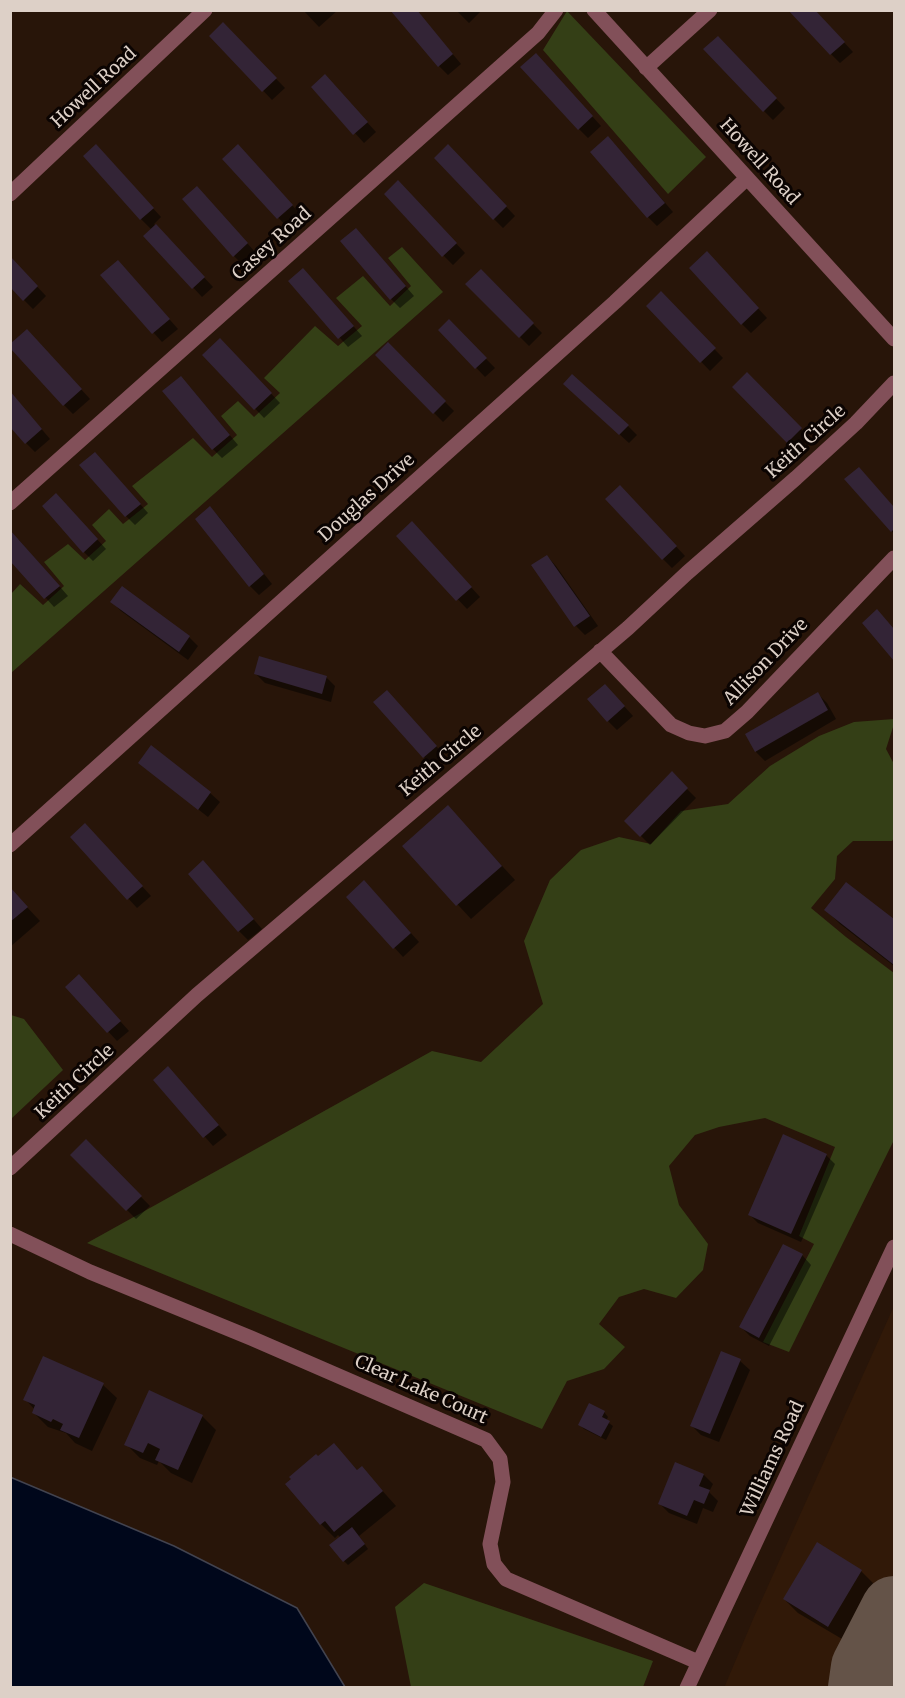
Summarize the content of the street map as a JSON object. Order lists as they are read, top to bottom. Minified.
{"streets":{"street":["Howell Road","Casey Road","Keith Circle","Douglas Drive","Allison Drive","Clear Lake Court","Williams Road"]},"crossings":[["Howell Road","Douglas Drive"],["Keith Circle","Allison Drive"],["Clear Lake Court","Williams Road"]]}
